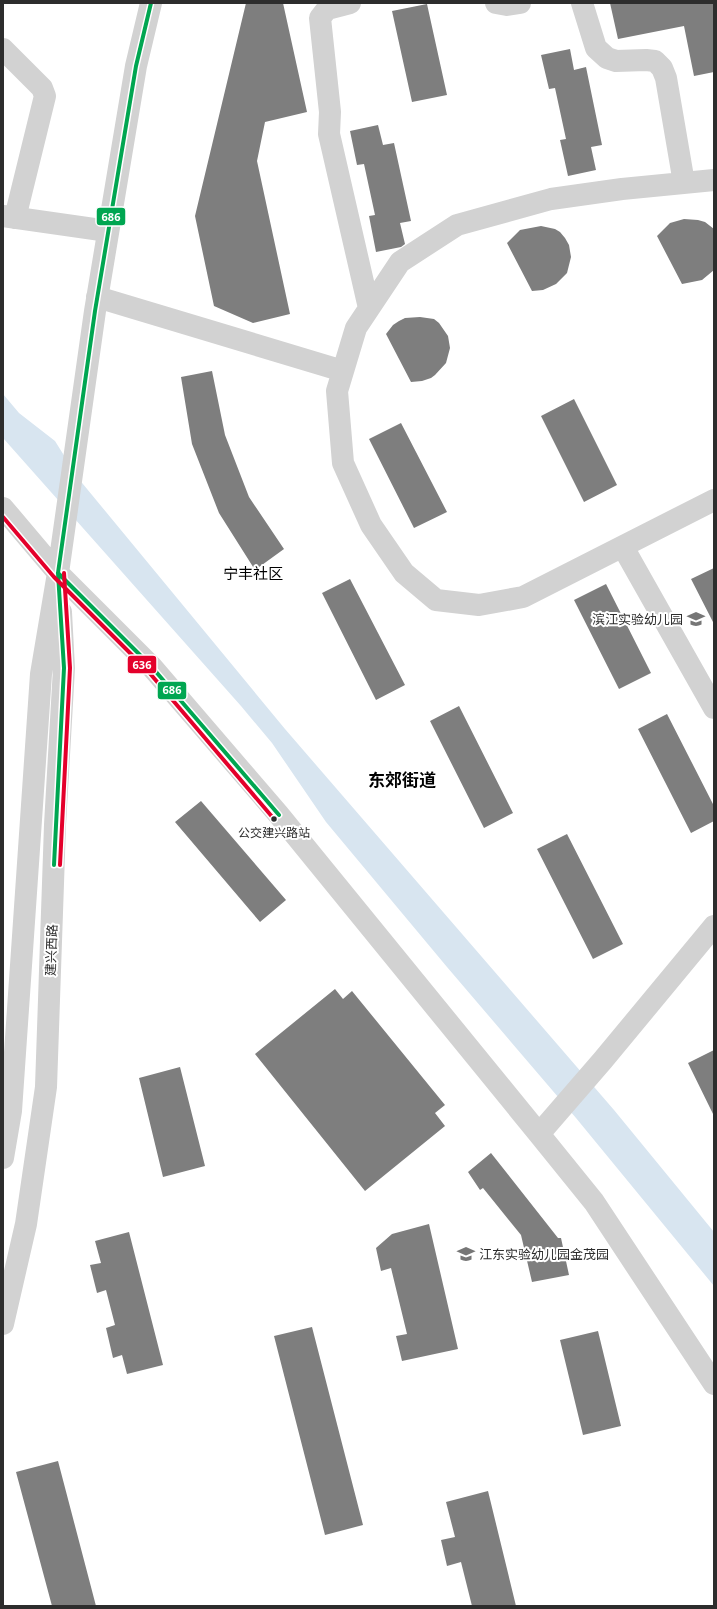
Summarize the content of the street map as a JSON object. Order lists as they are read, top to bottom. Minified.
{"streets":{"street":["建兴西路"]},"districts":["宁丰社区","东郊街道"],"places":{"school or university":["滨江实验幼儿园","江东实验幼儿园金茂园"],"other":["公交建兴路站"]},"lines":["transit line 686","transit line 636"]}
